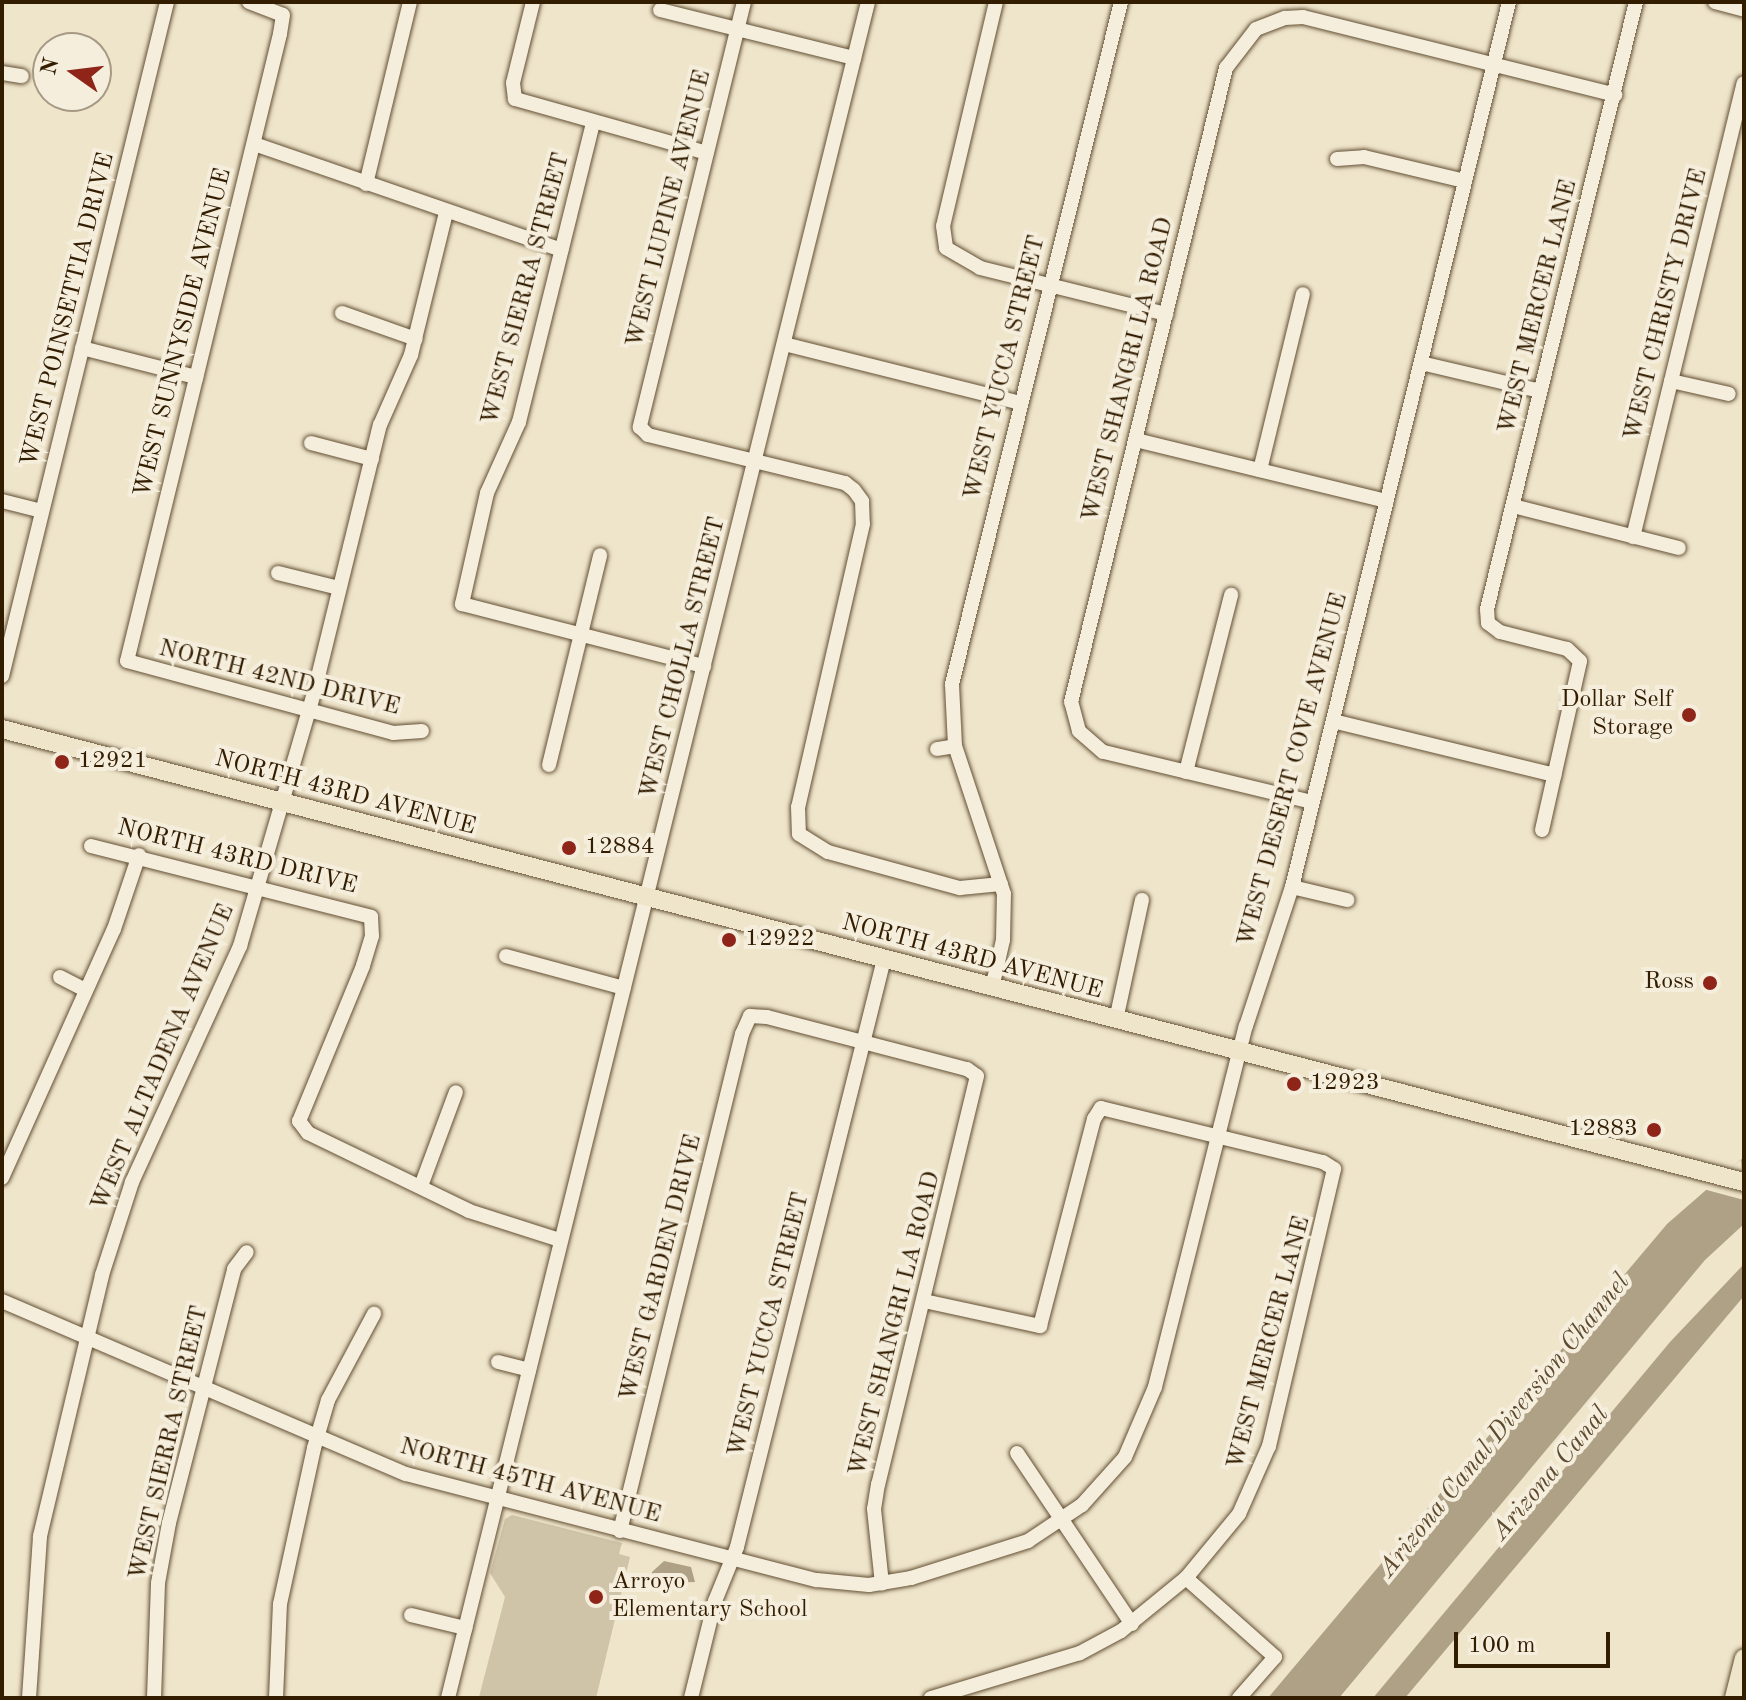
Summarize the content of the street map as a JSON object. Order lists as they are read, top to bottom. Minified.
{"streets":{"main road":["NORTH 43RD AVENUE"],"street":["WEST LUPINE AVENUE","WEST SIERRA STREET","WEST CHRISTY DRIVE","WEST MERCER LANE","WEST POINSETTIA DRIVE","WEST SUNNYSIDE AVENUE","WEST YUCCA STREET","WEST SHANGRI LA ROAD","WEST CHOLLA STREET","NORTH 42ND DRIVE","WEST DESERT COVE AVENUE","NORTH 43RD DRIVE","WEST ALTADENA AVENUE","WEST GARDEN DRIVE","NORTH 45TH AVENUE"]},"crossings":[["WEST LUPINE AVENUE","WEST CHOLLA STREET"],["WEST SIERRA STREET","NORTH 45TH AVENUE"],["WEST MERCER LANE","WEST DESERT COVE AVENUE"],["WEST SUNNYSIDE AVENUE","NORTH 42ND DRIVE"],["WEST YUCCA STREET","WEST SHANGRI LA ROAD"],["WEST YUCCA STREET","NORTH 43RD AVENUE"],["WEST YUCCA STREET","WEST GARDEN DRIVE"],["WEST YUCCA STREET","NORTH 45TH AVENUE"],["WEST SHANGRI LA ROAD","WEST DESERT COVE AVENUE"],["WEST SHANGRI LA ROAD","WEST GARDEN DRIVE"],["WEST SHANGRI LA ROAD","NORTH 45TH AVENUE"],["WEST CHOLLA STREET","NORTH 43RD AVENUE"],["WEST CHOLLA STREET","NORTH 45TH AVENUE"],["NORTH 42ND DRIVE","WEST ALTADENA AVENUE"],["WEST DESERT COVE AVENUE","NORTH 43RD AVENUE"],["WEST DESERT COVE AVENUE","NORTH 45TH AVENUE"],["NORTH 43RD AVENUE","WEST ALTADENA AVENUE"],["NORTH 43RD DRIVE","WEST ALTADENA AVENUE"],["WEST ALTADENA AVENUE","NORTH 45TH AVENUE"],["WEST GARDEN DRIVE","NORTH 45TH AVENUE"]],"water":["Arizona Canal Diversion Channel","Arizona Canal"],"places":["Dollar Self Storage","12921","12884","12922","Ross","12923","12883","Arroyo Elementary School"],"scale_bar":"100 m","north":"left"}
